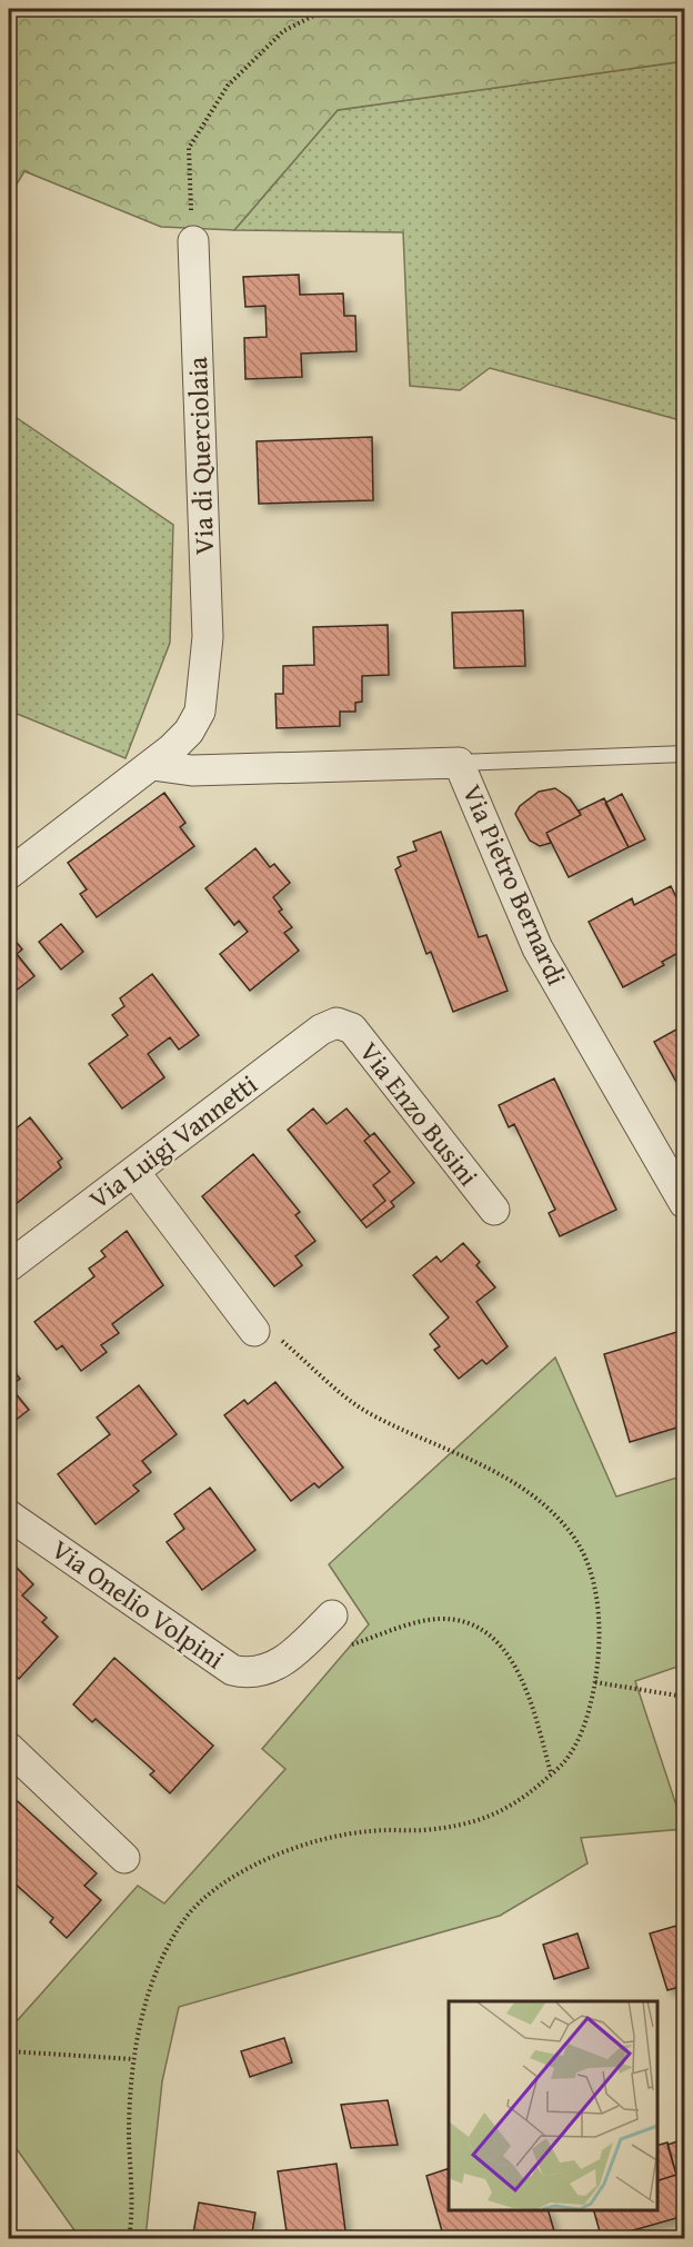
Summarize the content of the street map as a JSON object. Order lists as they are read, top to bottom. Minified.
{"streets":{"street":["Via di Querciolaia","Via Pietro Bernardi","Via Enzo Busini","Via Luigi Vannetti","Via Onelio Volpini"]},"crossings":[["Via di Querciolaia","Via Pietro Bernardi"],["Via Enzo Busini","Via Luigi Vannetti"]]}
